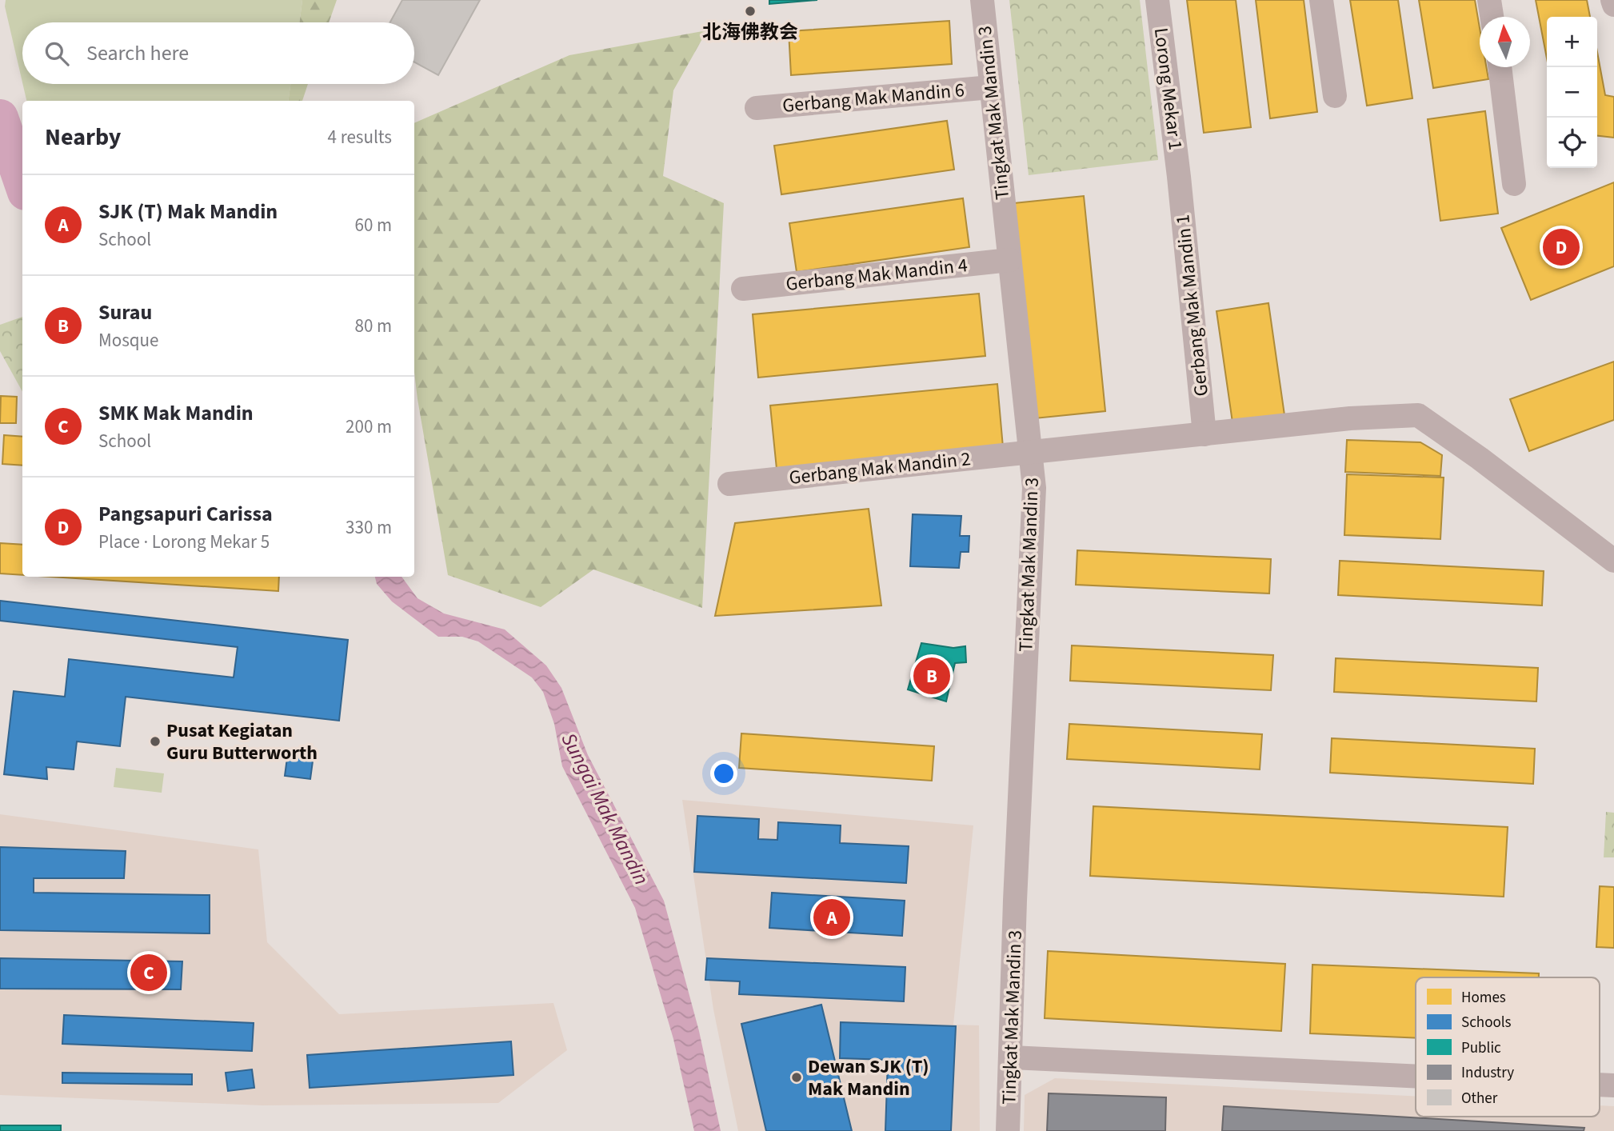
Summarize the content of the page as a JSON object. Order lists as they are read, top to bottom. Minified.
{"streets":{"street":["Lorong Mekar 1","Gerbang Mak Mandin 6","Tingkat Mak Mandin 3","Gerbang Mak Mandin 4","Gerbang Mak Mandin 1","Gerbang Mak Mandin 2"]},"crossings":[["Lorong Mekar 1","Gerbang Mak Mandin 1"],["Gerbang Mak Mandin 6","Tingkat Mak Mandin 3"],["Tingkat Mak Mandin 3","Gerbang Mak Mandin 4"],["Tingkat Mak Mandin 3","Gerbang Mak Mandin 2"],["Gerbang Mak Mandin 1","Gerbang Mak Mandin 2"]],"water":["Sungai Mak Mandin"],"places":["北海佛教会","Pusat Kegiatan Guru Butterworth","Dewan SJK (T) Mak Mandin"],"legend":["Homes","Schools","Public","Industry","Other"],"north":"top","page":{"map_buttons":["+","−"],"search":"Search here","heading":["Nearby","4 results"],"list":[{"mark":"A","name":"SJK (T) Mak Mandin","note":"School","value":"60 m"},{"mark":"B","name":"Surau","note":"Mosque","value":"80 m"},{"mark":"C","name":"SMK Mak Mandin","note":"School","value":"200 m"},{"mark":"D","name":"Pangsapuri Carissa","note":"Place · Lorong Mekar 5","value":"330 m"}],"pins":["D","B","A","C"]}}
